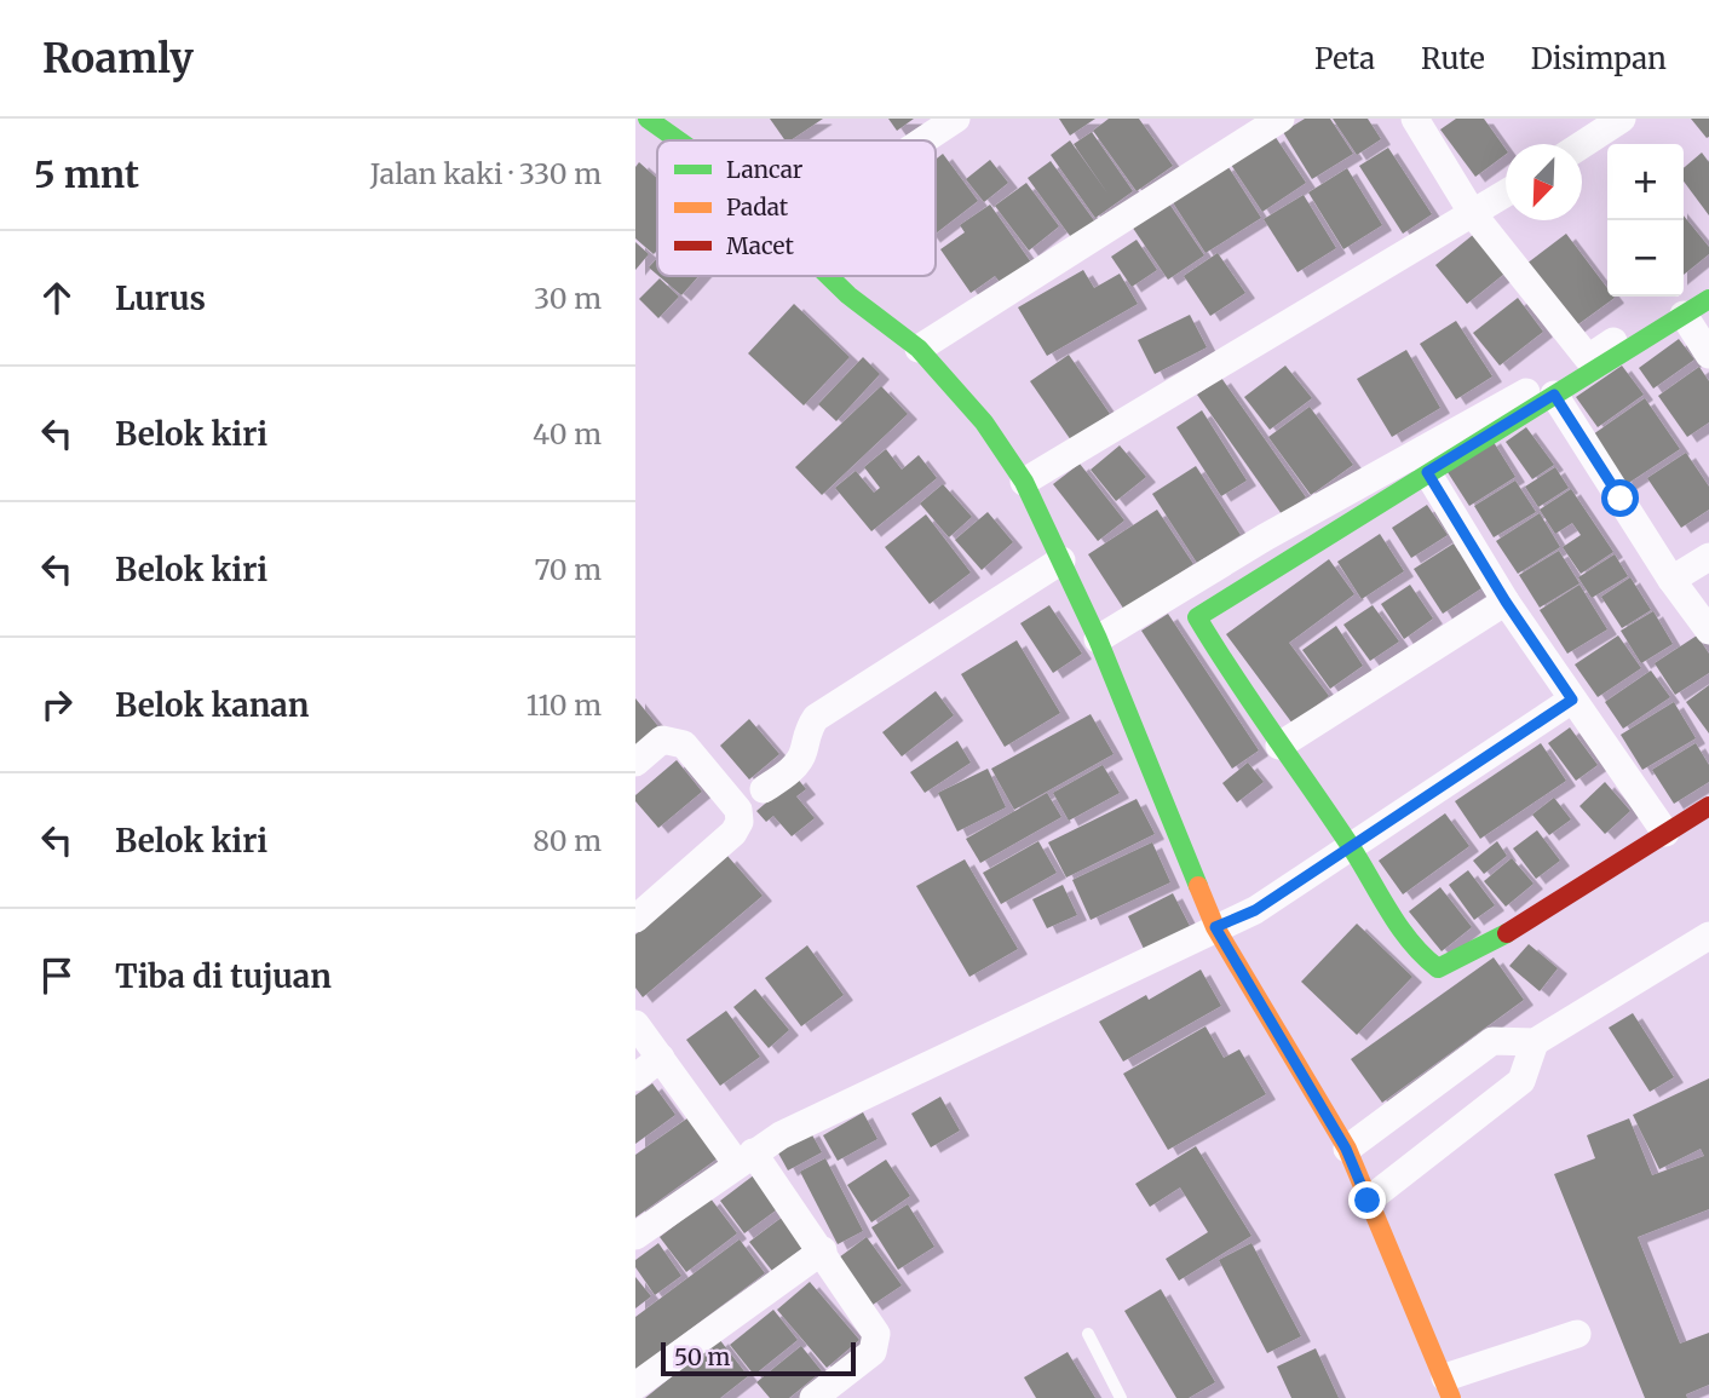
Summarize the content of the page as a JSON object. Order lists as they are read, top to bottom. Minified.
{"legend":["Lancar","Padat","Macet"],"scale_bar":"50 m","north":"bottom left","page":{"header":"Roamly","nav":["Peta","Rute","Disimpan"],"heading":["5 mnt","Jalan kaki · 330 m"],"map_buttons":["+","−"],"list":[["Lurus","30 m"],["Belok kiri","40 m"],["Belok kiri","70 m"],["Belok kanan","110 m"],["Belok kiri","80 m"],"Tiba di tujuan"],"scale":"50 m"}}
